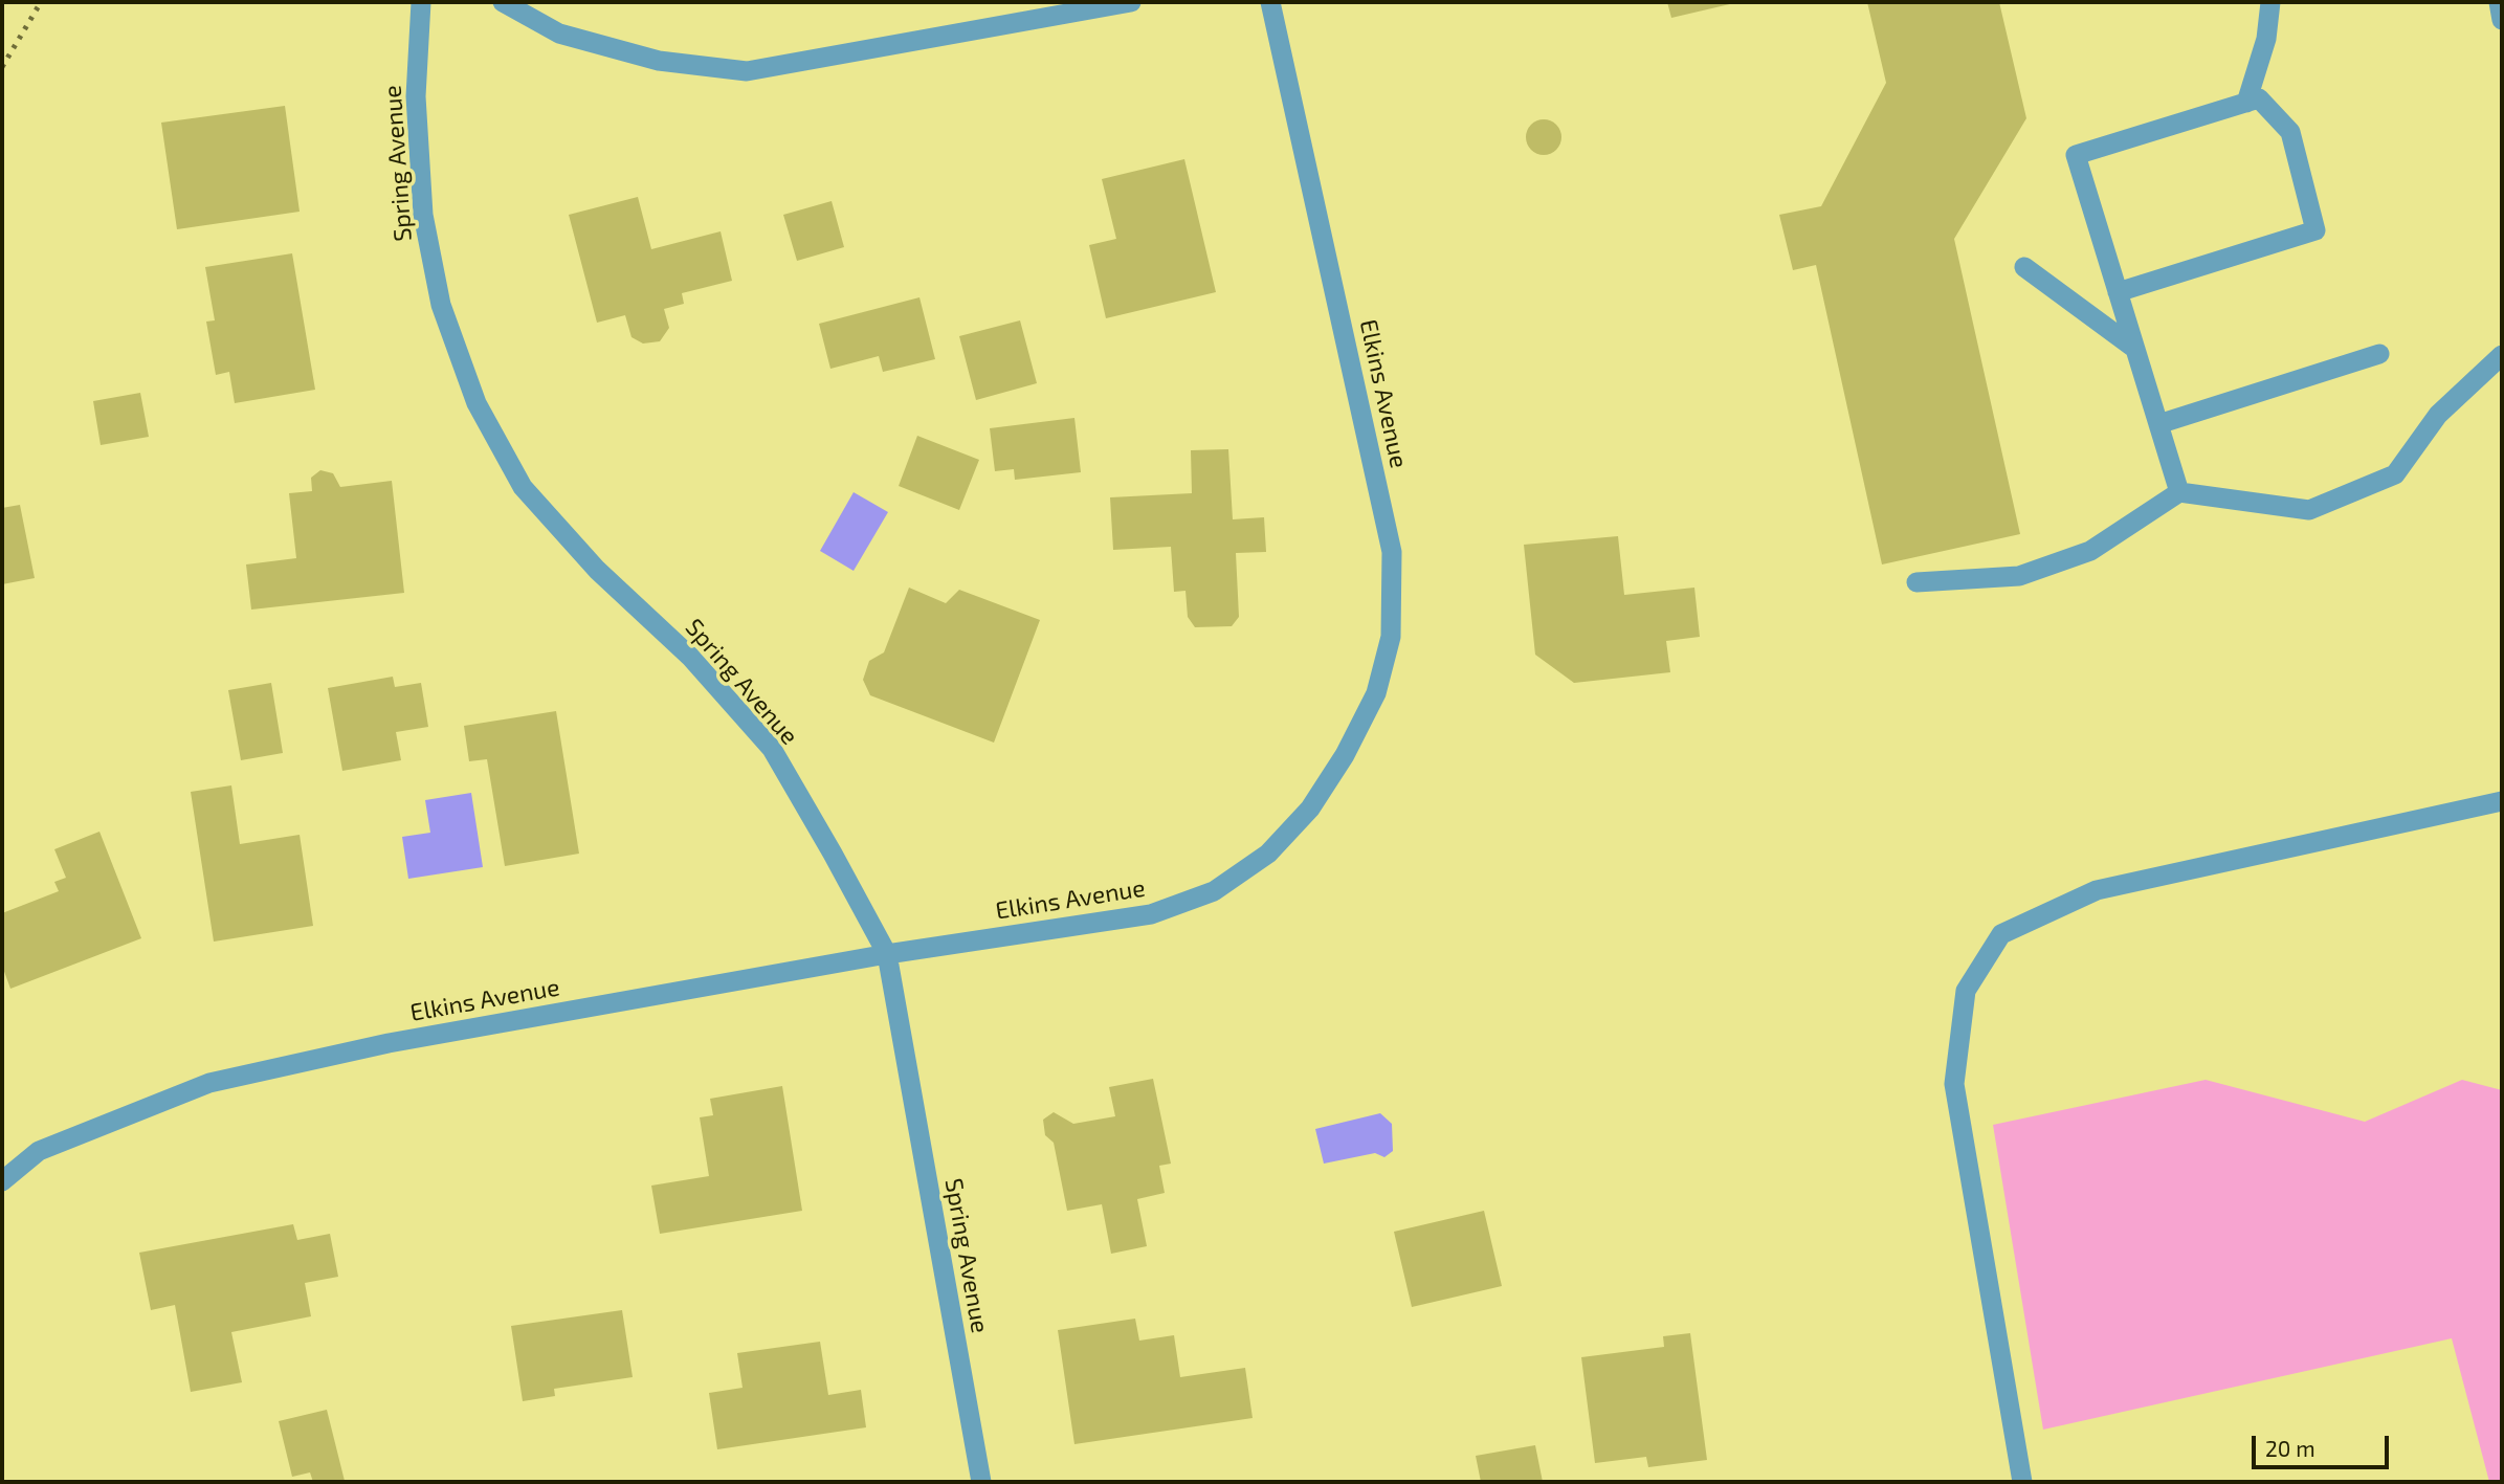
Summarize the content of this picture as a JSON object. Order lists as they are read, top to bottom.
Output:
{
  "streets": {
    "street": ["Spring Avenue", "Elkins Avenue"]
  },
  "crossings": [
    ["Spring Avenue", "Elkins Avenue"]
  ],
  "scale_bar": "20 m"
}
